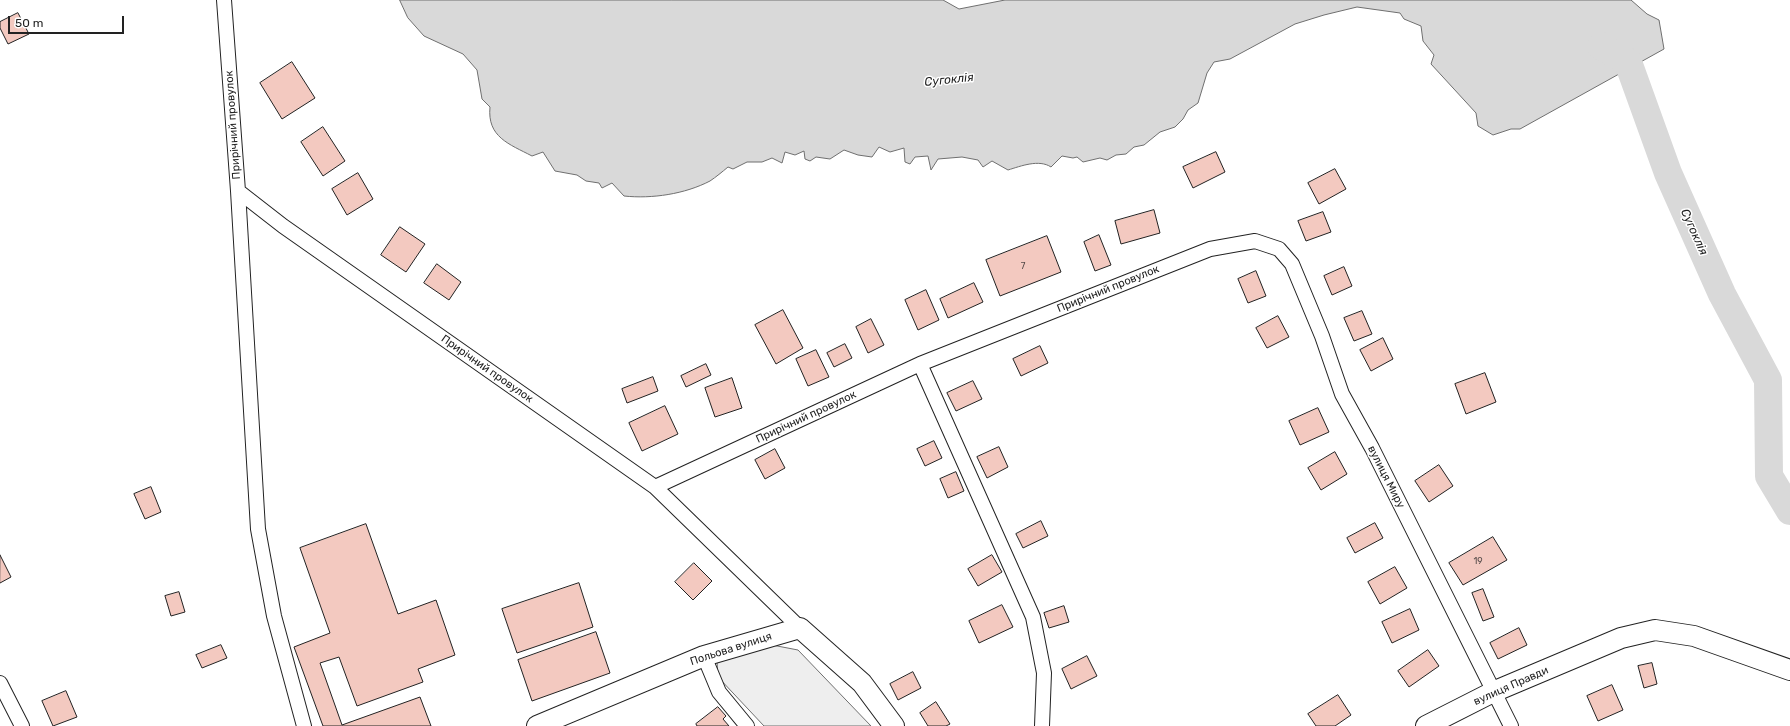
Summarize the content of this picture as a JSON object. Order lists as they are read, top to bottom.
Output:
{
  "streets": {
    "street": [
      "Прирічний провулок",
      "вулиця Миру",
      "Польова вулиця",
      "вулиця Правди"
    ]
  },
  "crossings": [
    ["Прирічний провулок", "вулиця Миру"],
    ["вулиця Миру", "вулиця Правди"]
  ],
  "water": ["Сугоклія"],
  "house_numbers": ["7", "19"],
  "scale_bar": "50 m"
}
